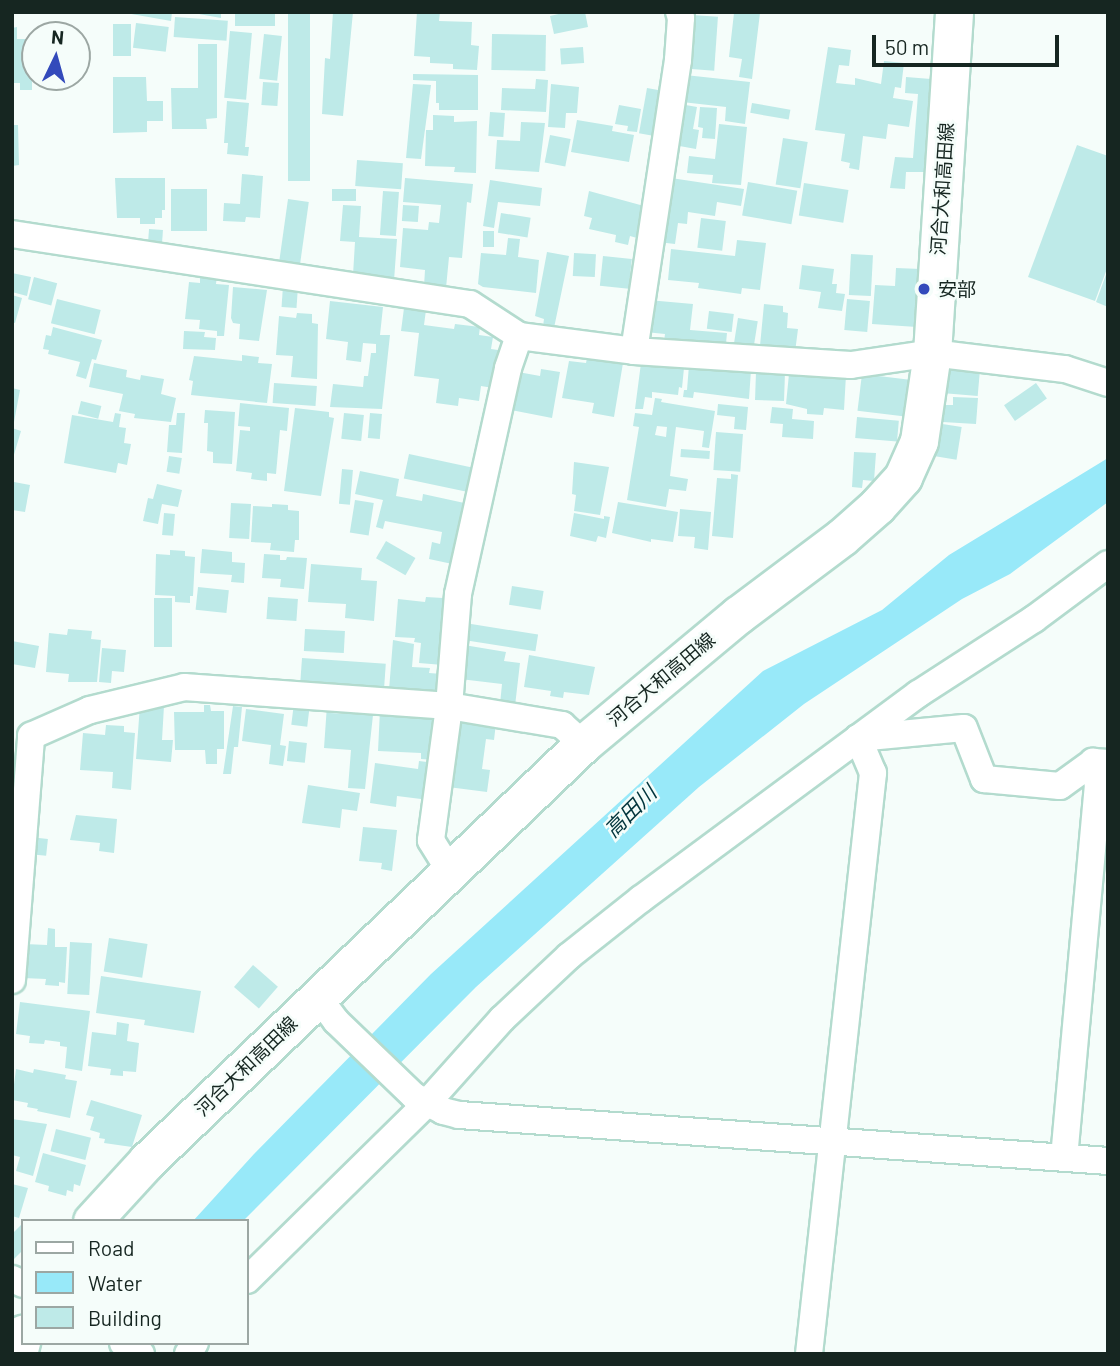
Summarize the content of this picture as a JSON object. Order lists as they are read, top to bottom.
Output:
{
  "streets": {
    "main road": ["河合大和高田線"]
  },
  "water": ["高田川"],
  "places": ["安部"],
  "legend": ["Road", "Water", "Building"],
  "scale_bar": "50 m",
  "north": "top"
}
